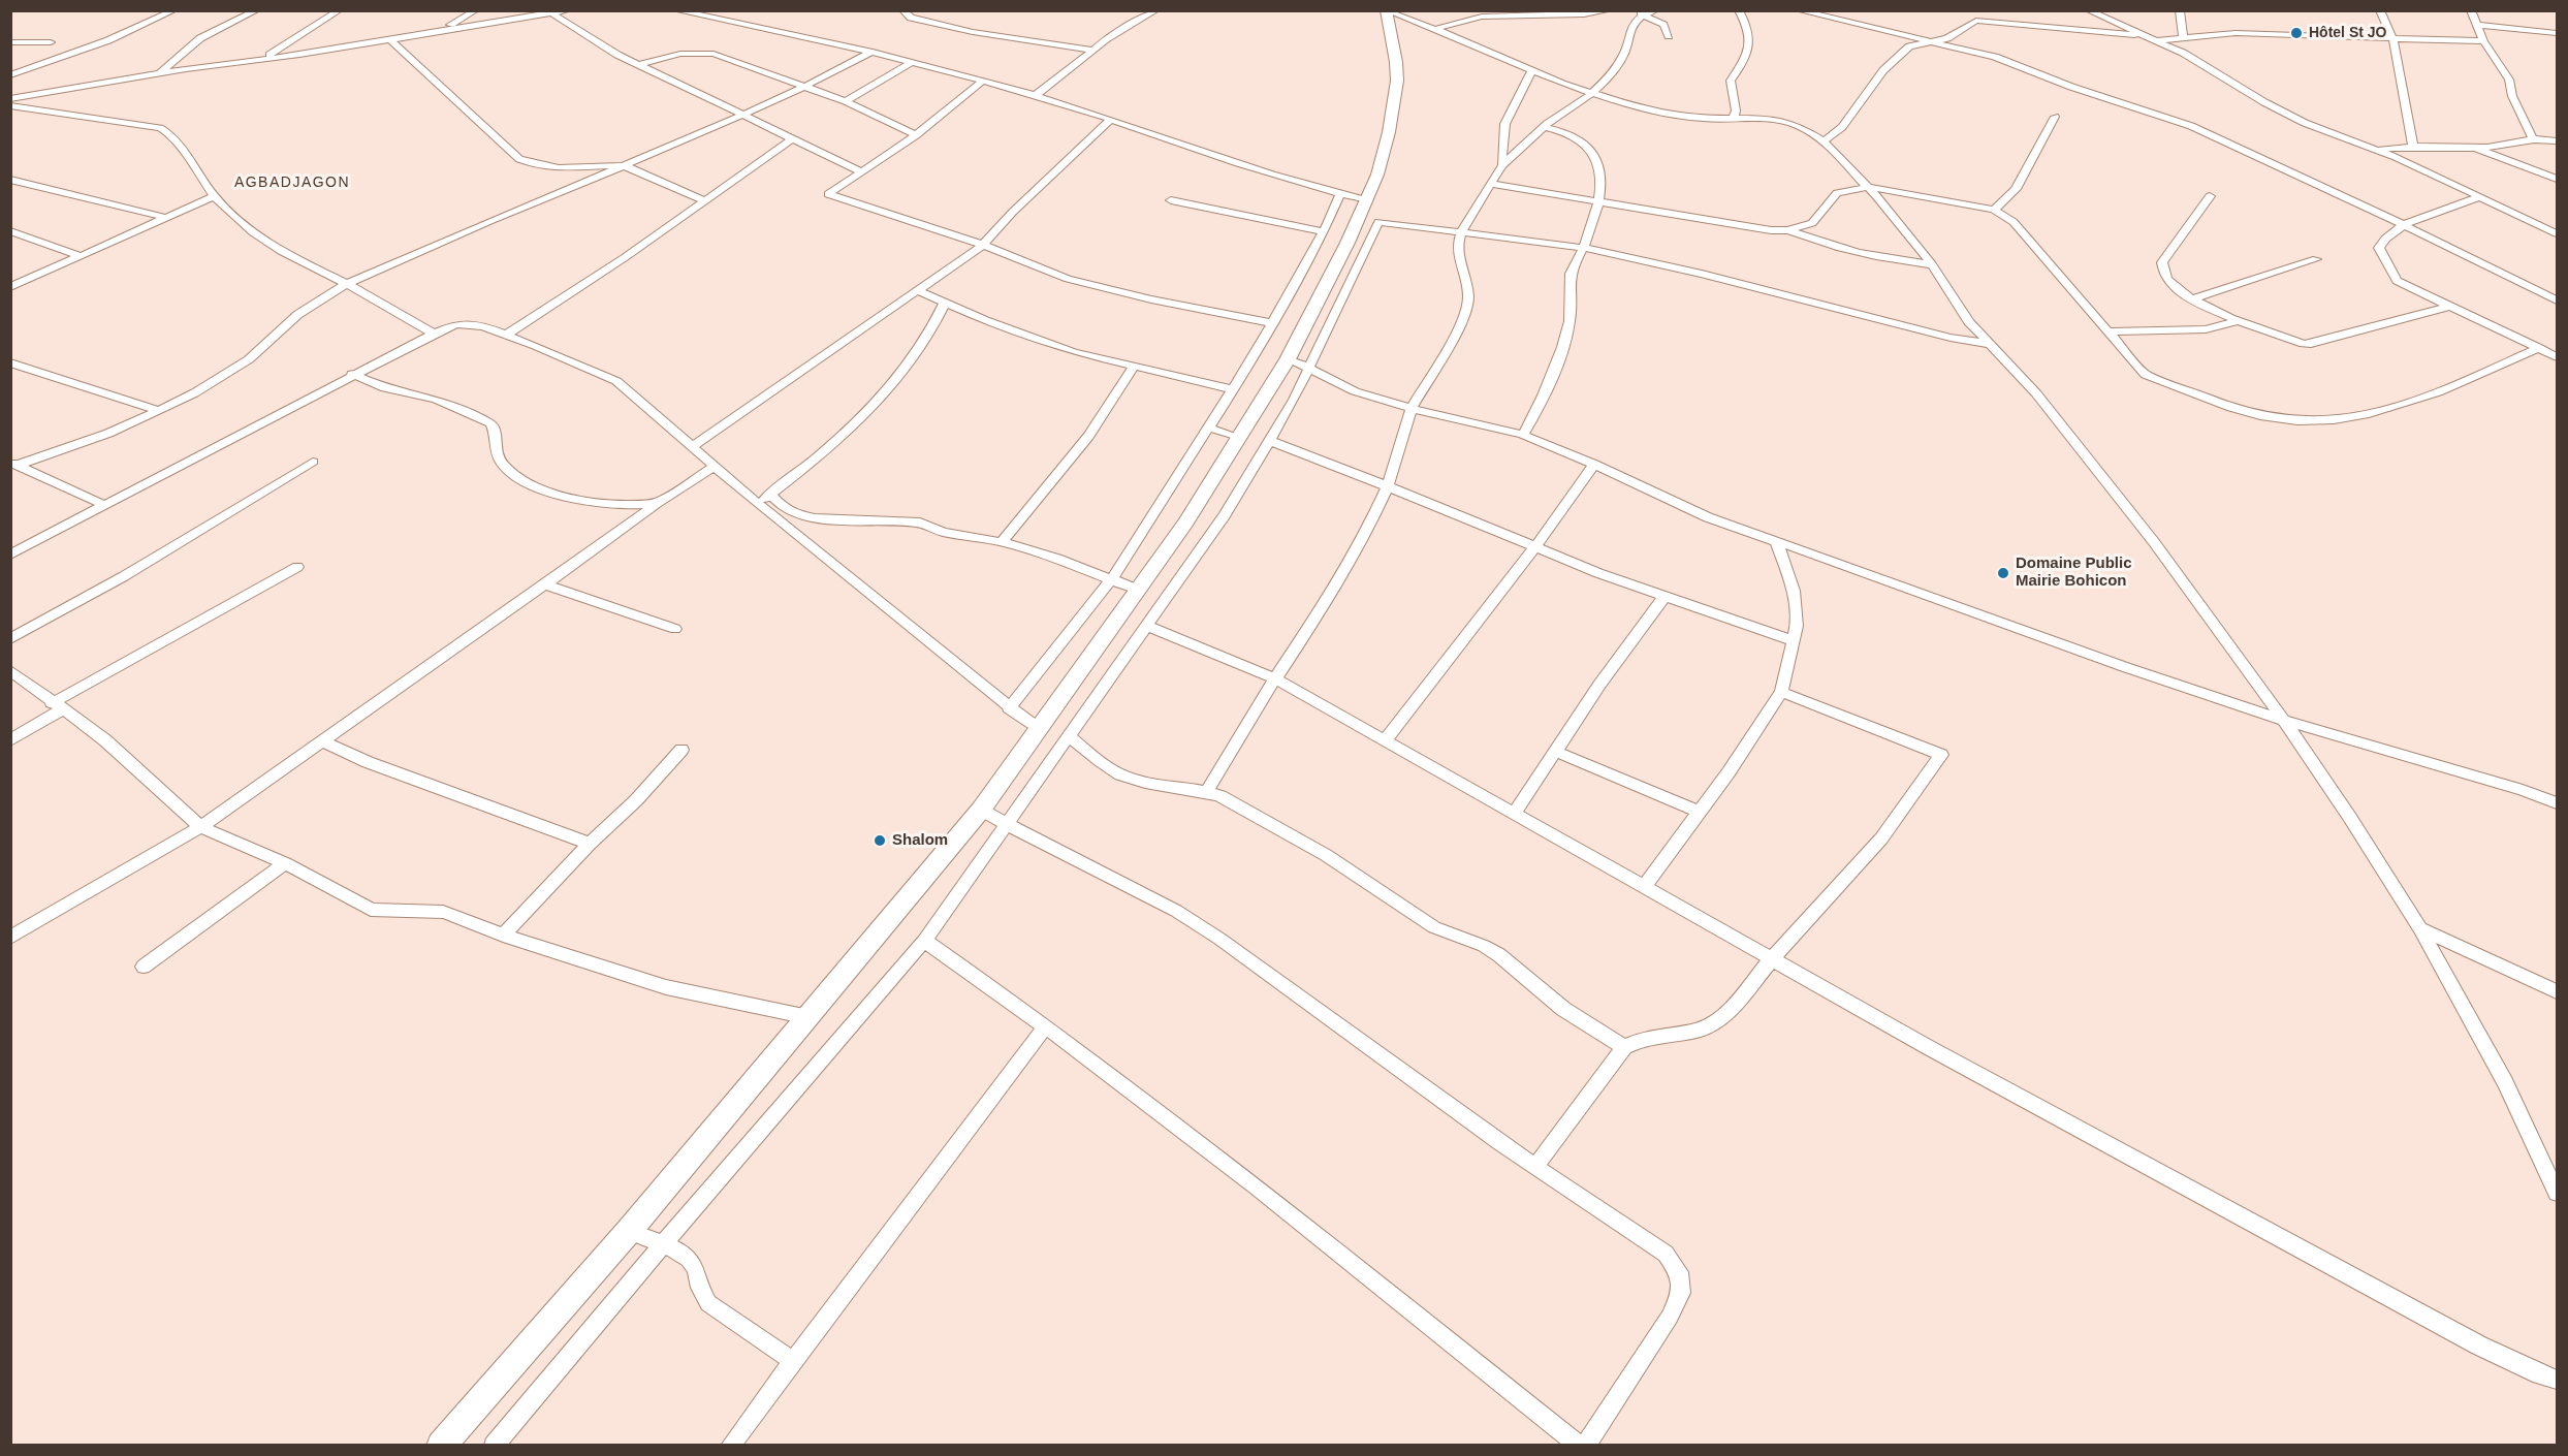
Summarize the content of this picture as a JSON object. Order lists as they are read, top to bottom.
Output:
{
  "districts": ["AGBADJAGON"],
  "places": ["Hôtel St JO", "Domaine Public Mairie Bohicon", "Shalom"]
}
